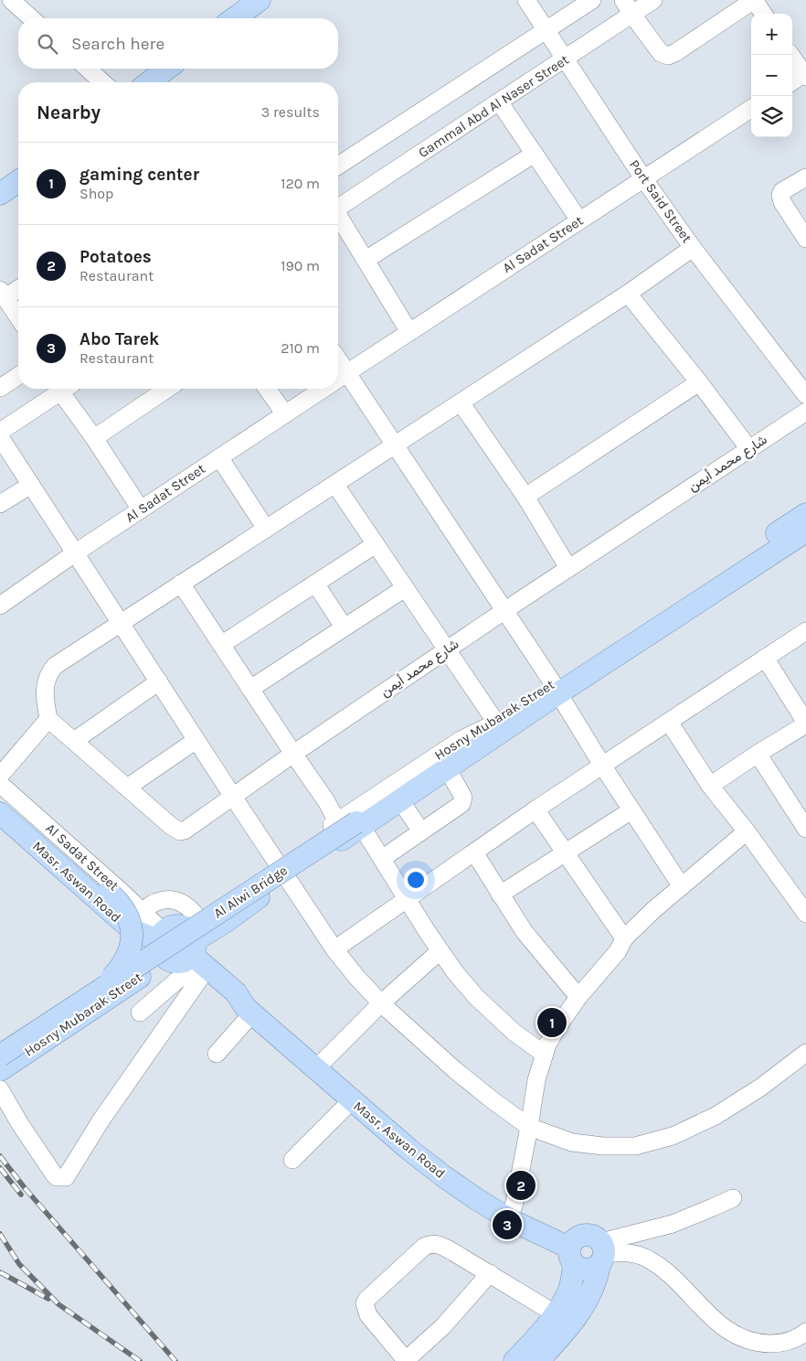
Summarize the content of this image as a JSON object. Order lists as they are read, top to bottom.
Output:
{
  "streets": {
    "main road": ["Hosny Mubarak Street", "Masr, Aswan Road", "Al Alwi Bridge"],
    "street": [
      "Gammal Abd Al Naser Street",
      "Port Said Street",
      "Al Sadat Street",
      "شارع محمد أيمن"
    ]
  },
  "crossings": [
    ["Gammal Abd Al Naser Street", "Port Said Street"],
    ["Port Said Street", "Al Sadat Street"],
    ["Al Sadat Street", "Hosny Mubarak Street"],
    ["Al Sadat Street", "Masr, Aswan Road"],
    ["Hosny Mubarak Street", "Masr, Aswan Road"],
    ["Hosny Mubarak Street", "Al Alwi Bridge"]
  ],
  "page": {
    "map_buttons": ["+", "−"],
    "search": "Search here",
    "heading": ["Nearby", "3 results"],
    "list": [
      {
        "mark": "1",
        "name": "gaming center",
        "note": "Shop",
        "value": "120 m"
      },
      {
        "mark": "2",
        "name": "Potatoes",
        "note": "Restaurant",
        "value": "190 m"
      },
      {
        "mark": "3",
        "name": "Abo Tarek",
        "note": "Restaurant",
        "value": "210 m"
      }
    ],
    "pins": ["1", "2", "3"]
  }
}
